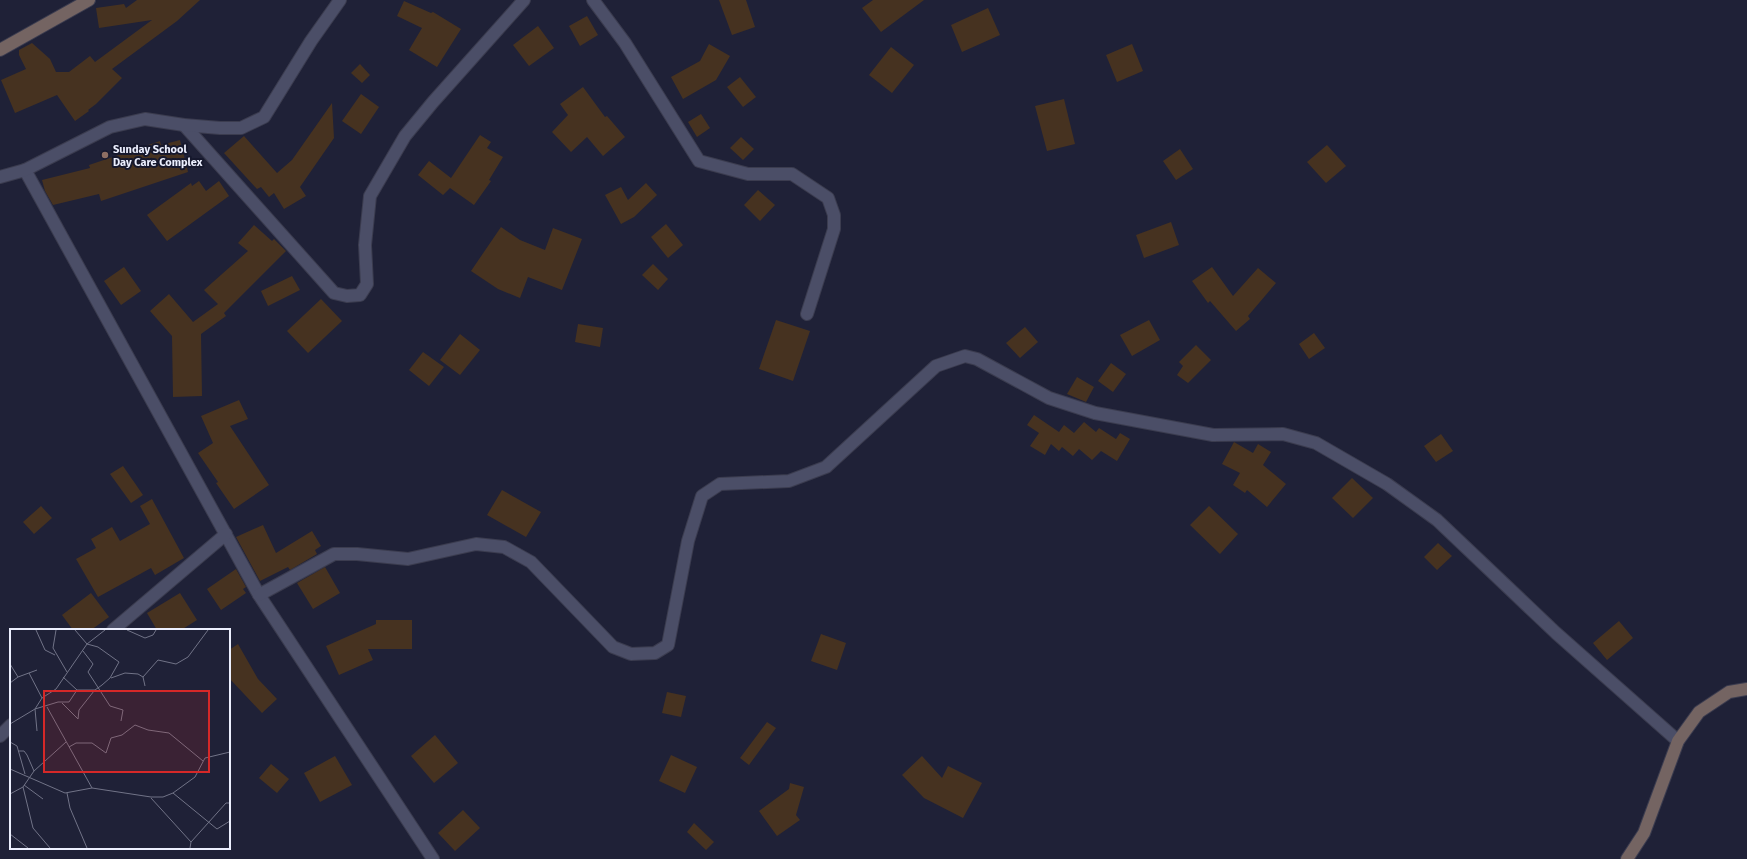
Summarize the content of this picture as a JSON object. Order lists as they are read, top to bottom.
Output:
{
  "places": ["Sunday School Day Care Complex"]
}
